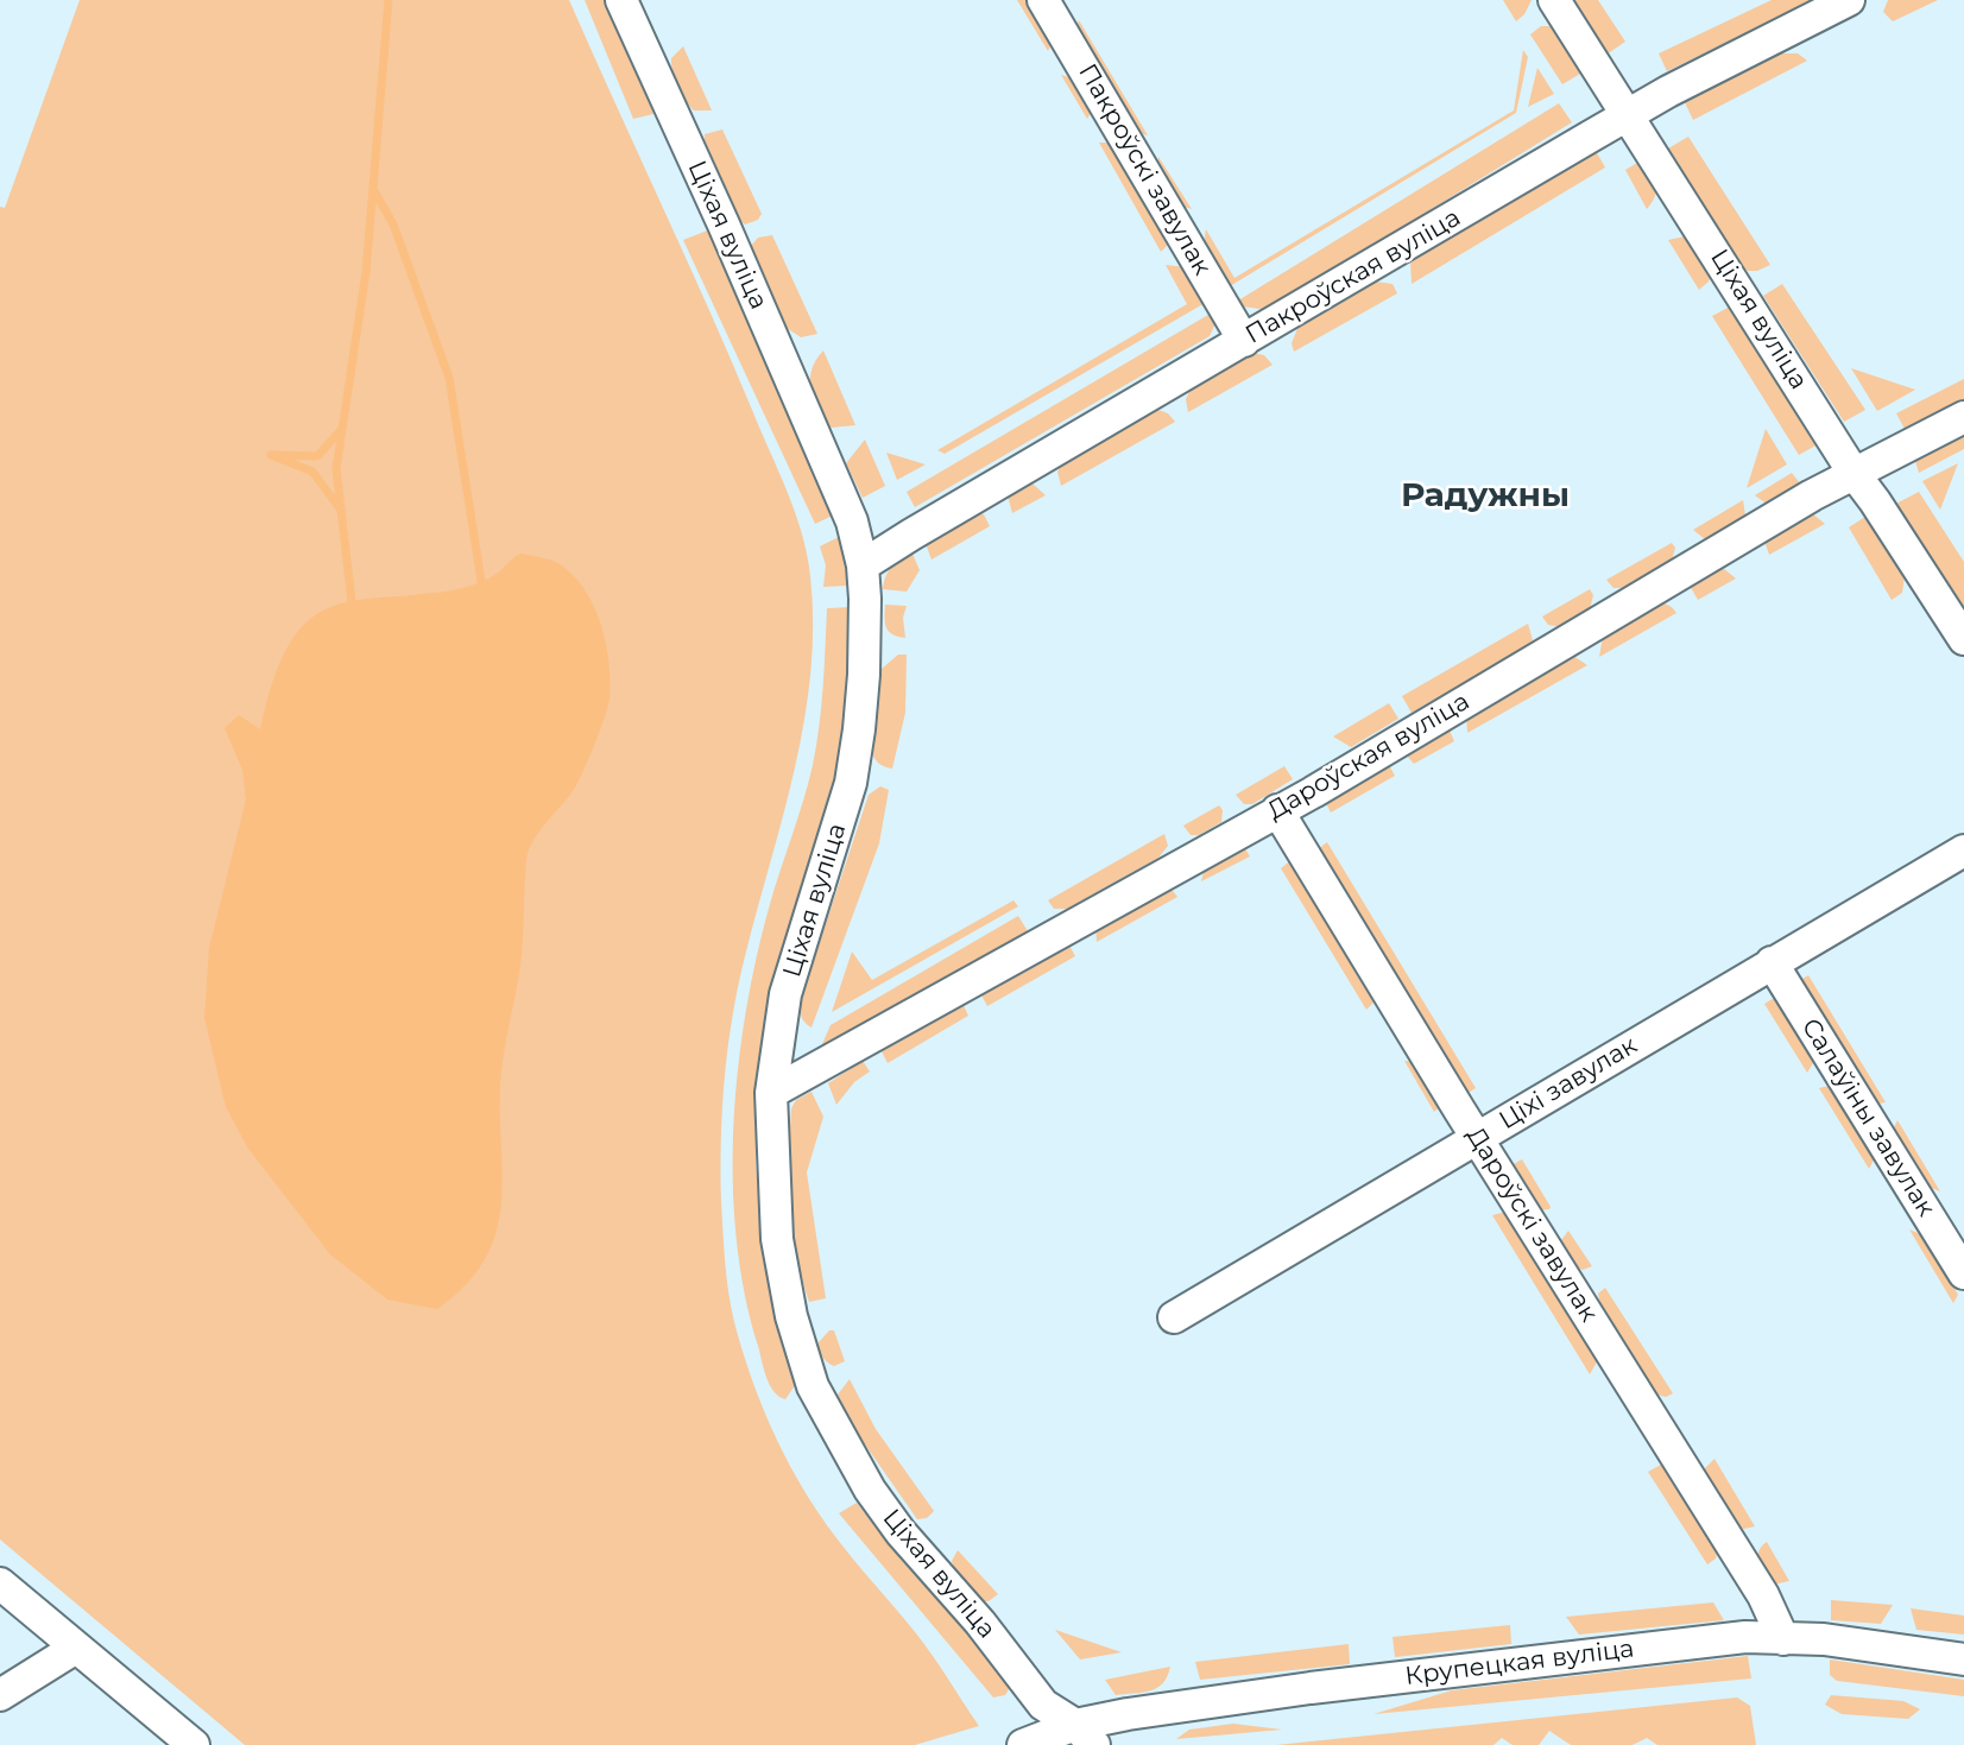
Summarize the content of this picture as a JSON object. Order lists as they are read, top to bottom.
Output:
{
  "streets": {
    "street": [
      "Пакроўскі завулак",
      "Ціхая вуліца",
      "Пакроўская вуліца",
      "Дароўская вуліца",
      "Ціхі завулак",
      "Салаўіны завулак",
      "Дароўскі завулак",
      "Крупецкая вуліца"
    ]
  },
  "crossings": [
    ["Пакроўскі завулак", "Пакроўская вуліца"],
    ["Ціхая вуліца", "Пакроўская вуліца"],
    ["Ціхая вуліца", "Дароўская вуліца"],
    ["Ціхая вуліца", "Крупецкая вуліца"],
    ["Дароўская вуліца", "Дароўскі завулак"],
    ["Ціхі завулак", "Салаўіны завулак"],
    ["Ціхі завулак", "Дароўскі завулак"],
    ["Дароўскі завулак", "Крупецкая вуліца"]
  ],
  "districts": ["Радужны"]
}
